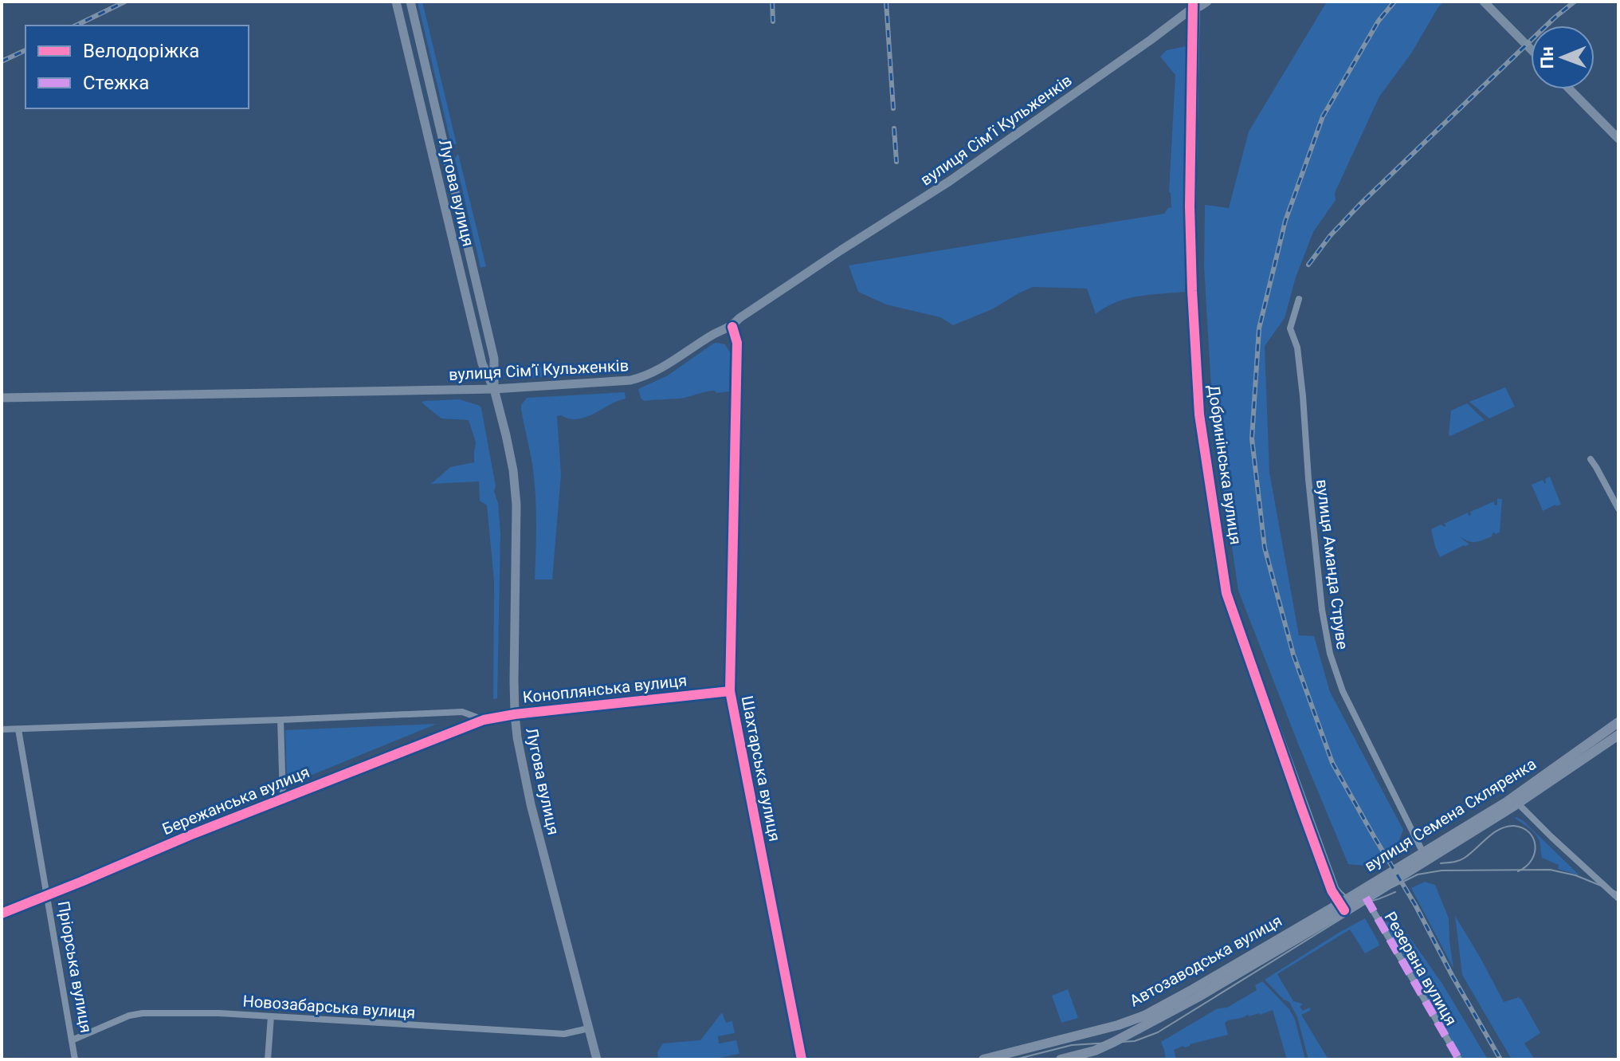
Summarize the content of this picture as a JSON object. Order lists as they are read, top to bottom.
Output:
{
  "streets": {
    "main road": [
      "вулиця Сімʼї Кульженків",
      "Лугова вулиця",
      "Коноплянська вулиця",
      "Бережанська вулиця",
      "вулиця Семена Скляренка",
      "Автозаводська вулиця"
    ],
    "street": [
      "Добринінська вулиця",
      "вулиця Аманда Струве",
      "Шахтарська вулиця",
      "Пріорська вулиця",
      "Резервна вулиця",
      "Новозабарська вулиця"
    ]
  },
  "crossings": [
    ["вулиця Сімʼї Кульженків", "Лугова вулиця"],
    ["вулиця Сімʼї Кульженків", "Добринінська вулиця"],
    ["вулиця Сімʼї Кульженків", "Шахтарська вулиця"],
    ["Лугова вулиця", "Коноплянська вулиця"],
    ["Лугова вулиця", "Новозабарська вулиця"],
    ["Добринінська вулиця", "Автозаводська вулиця"],
    ["вулиця Аманда Струве", "вулиця Семена Скляренка"],
    ["Коноплянська вулиця", "Шахтарська вулиця"],
    ["Коноплянська вулиця", "Бережанська вулиця"],
    ["Коноплянська вулиця", "Пріорська вулиця"],
    ["Бережанська вулиця", "Пріорська вулиця"],
    ["вулиця Семена Скляренка", "Автозаводська вулиця"],
    ["вулиця Семена Скляренка", "Резервна вулиця"],
    ["Автозаводська вулиця", "Резервна вулиця"],
    ["Пріорська вулиця", "Новозабарська вулиця"]
  ],
  "legend": ["Велодоріжка", "Стежка"],
  "north": "left"
}
